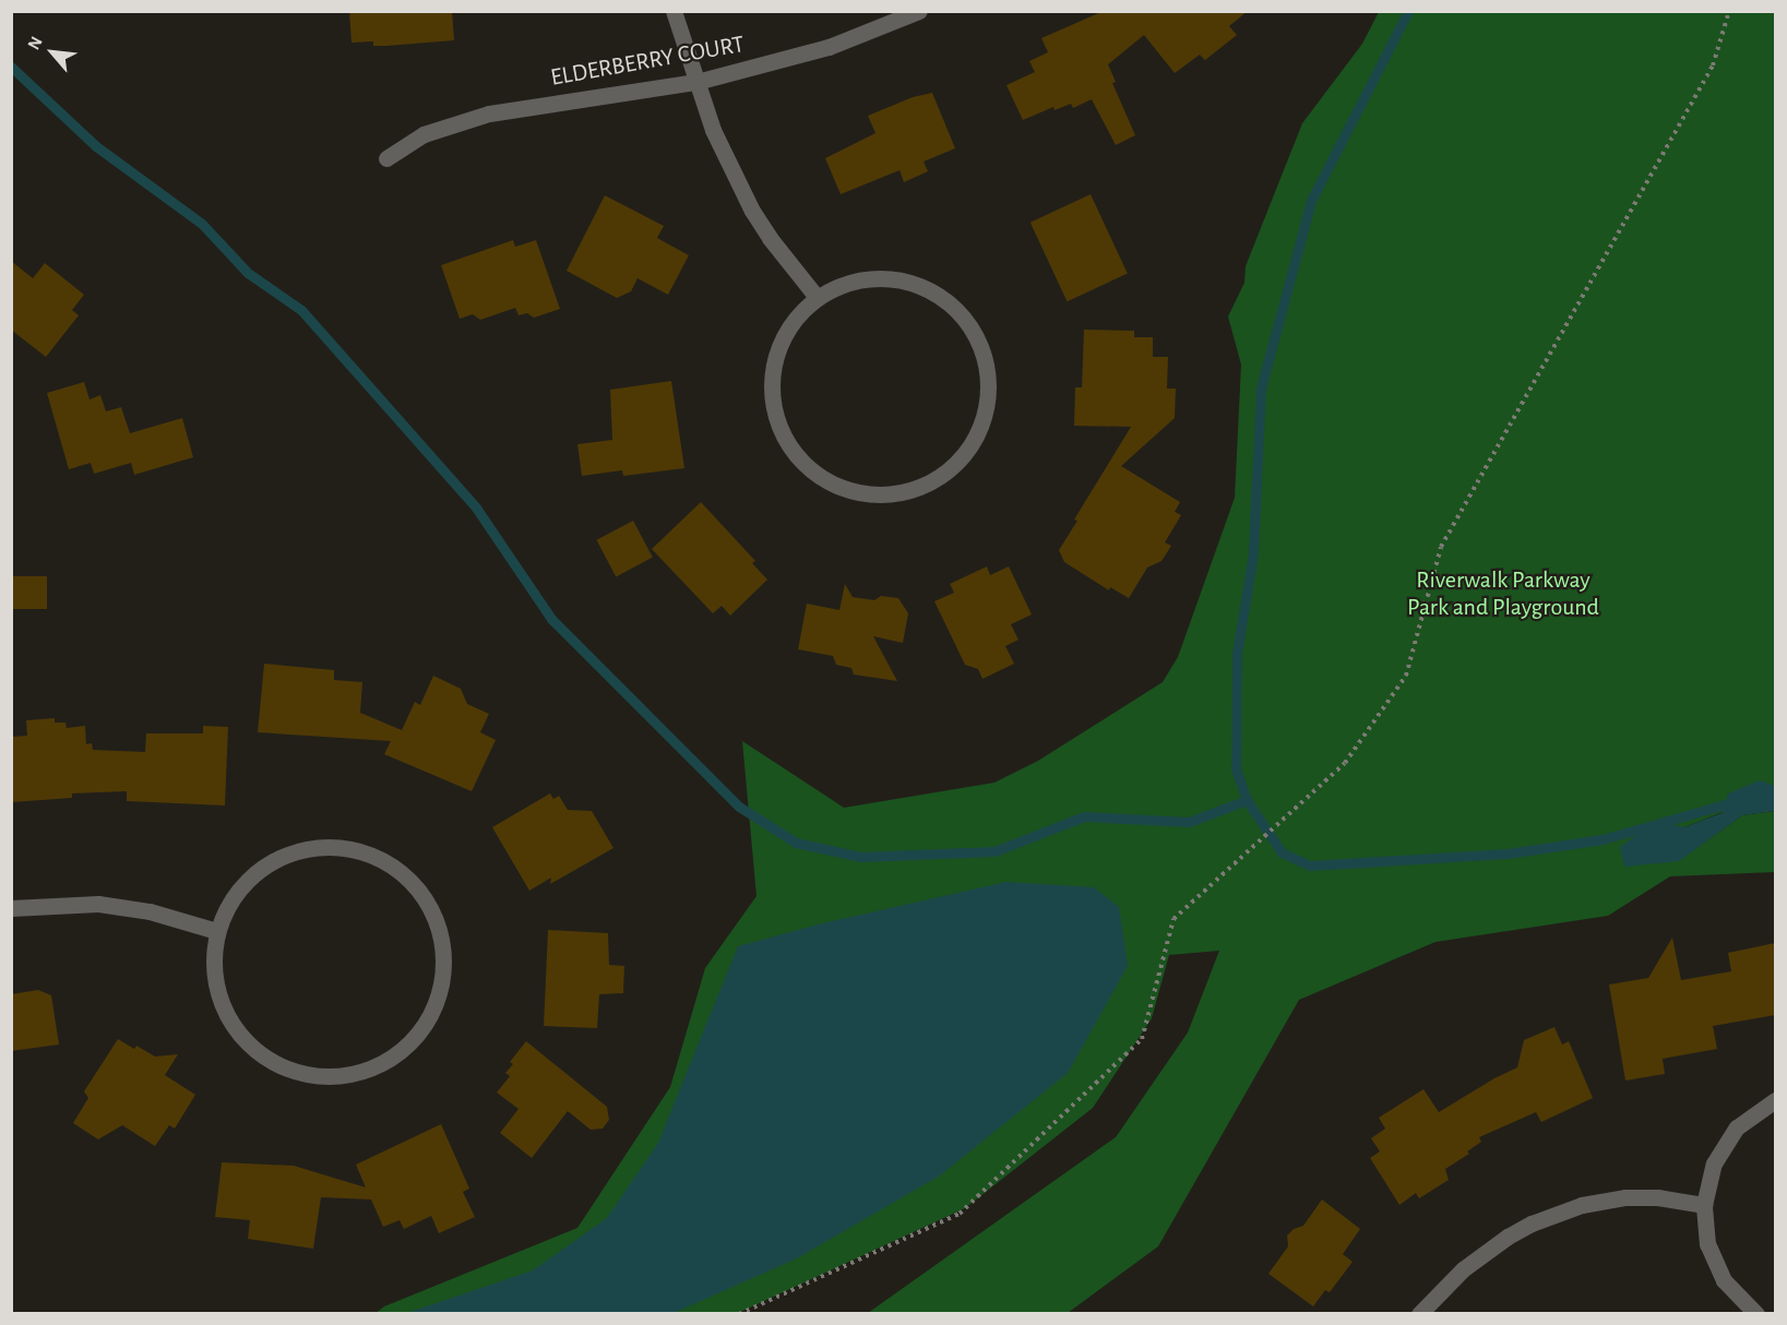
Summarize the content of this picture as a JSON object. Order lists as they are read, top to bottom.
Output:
{
  "streets": {
    "street": ["ELDERBERRY COURT"]
  },
  "parks": ["Riverwalk Parkway Park and Playground"],
  "north": "top left"
}
